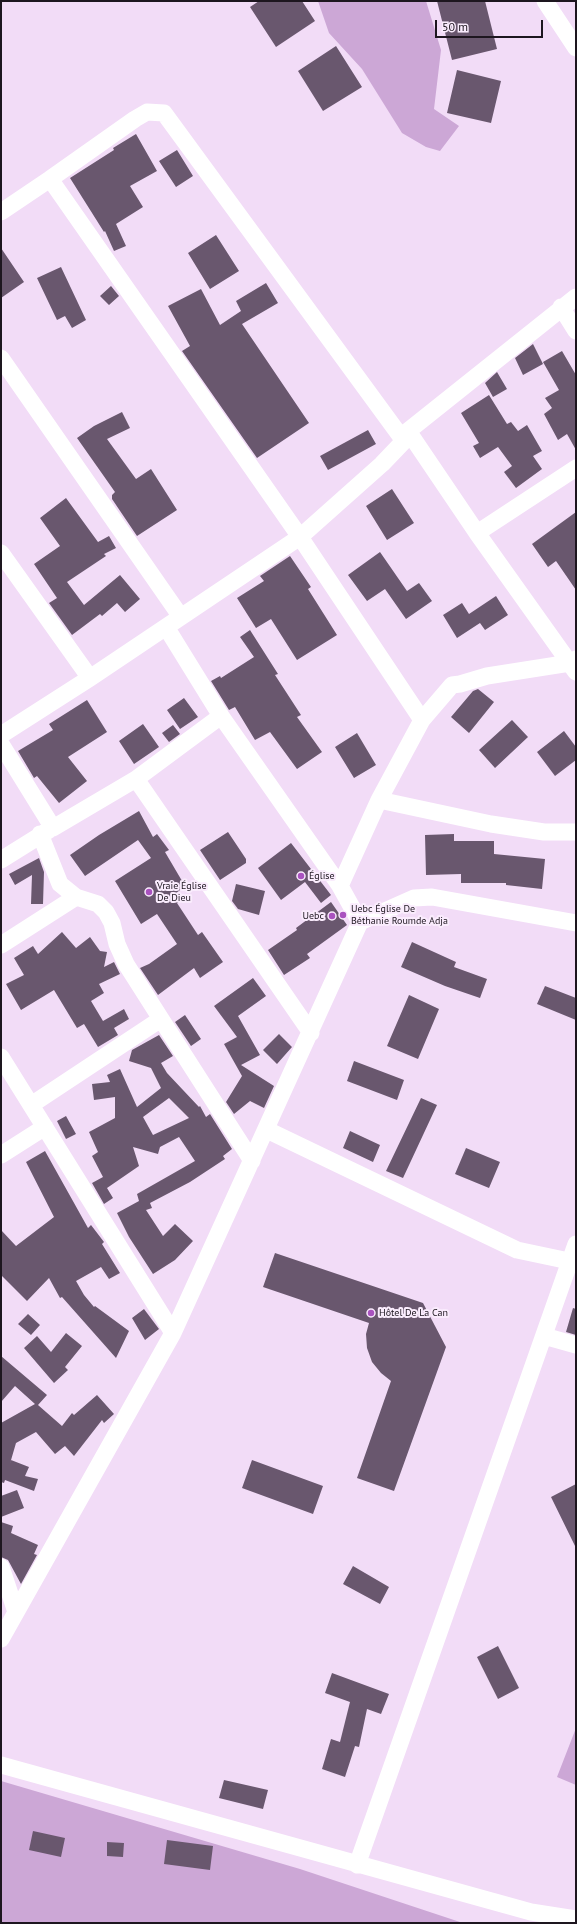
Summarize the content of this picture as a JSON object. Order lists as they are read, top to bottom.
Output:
{
  "places": [
    "Église",
    "Vraie Église De Dieu",
    "Uebc Église De Béthanie Roumde Adja",
    "Uebc",
    "Hôtel De La Can"
  ],
  "scale_bar": "50 m"
}
